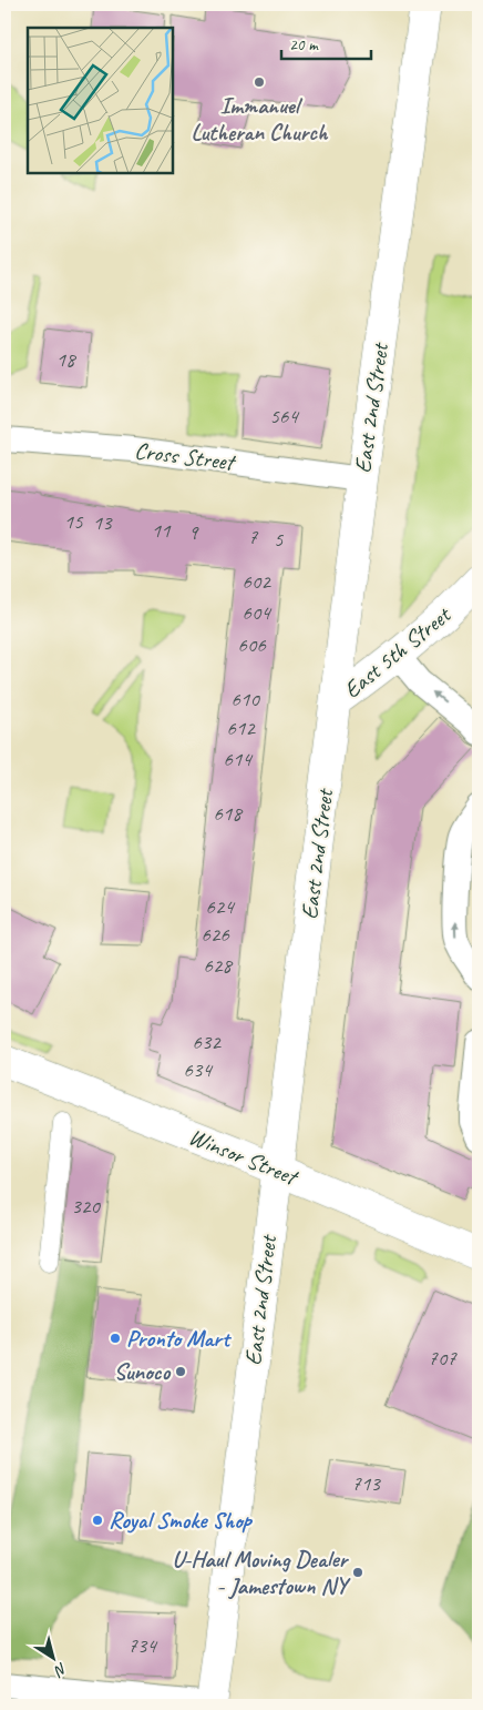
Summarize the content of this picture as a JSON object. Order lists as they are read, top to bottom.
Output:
{
  "streets": {
    "main road": ["East 2nd Street", "East 5th Street", "Winsor Street"],
    "street": ["Cross Street"]
  },
  "crossings": [
    ["East 2nd Street", "Cross Street"],
    ["East 2nd Street", "East 5th Street"],
    ["East 2nd Street", "Winsor Street"]
  ],
  "places": [
    "Immanuel Lutheran Church",
    "Pronto Mart",
    "Sunoco",
    "Royal Smoke Shop",
    "U-Haul Moving Dealer - Jamestown NY"
  ],
  "house_numbers": [
    "18",
    "564",
    "15",
    "13",
    "11",
    "9",
    "7",
    "5",
    "602",
    "604",
    "606",
    "610",
    "612",
    "614",
    "618",
    "624",
    "626",
    "628",
    "632",
    "634",
    "320",
    "707",
    "713",
    "734"
  ],
  "scale_bar": "20 m",
  "north": "bottom right"
}
